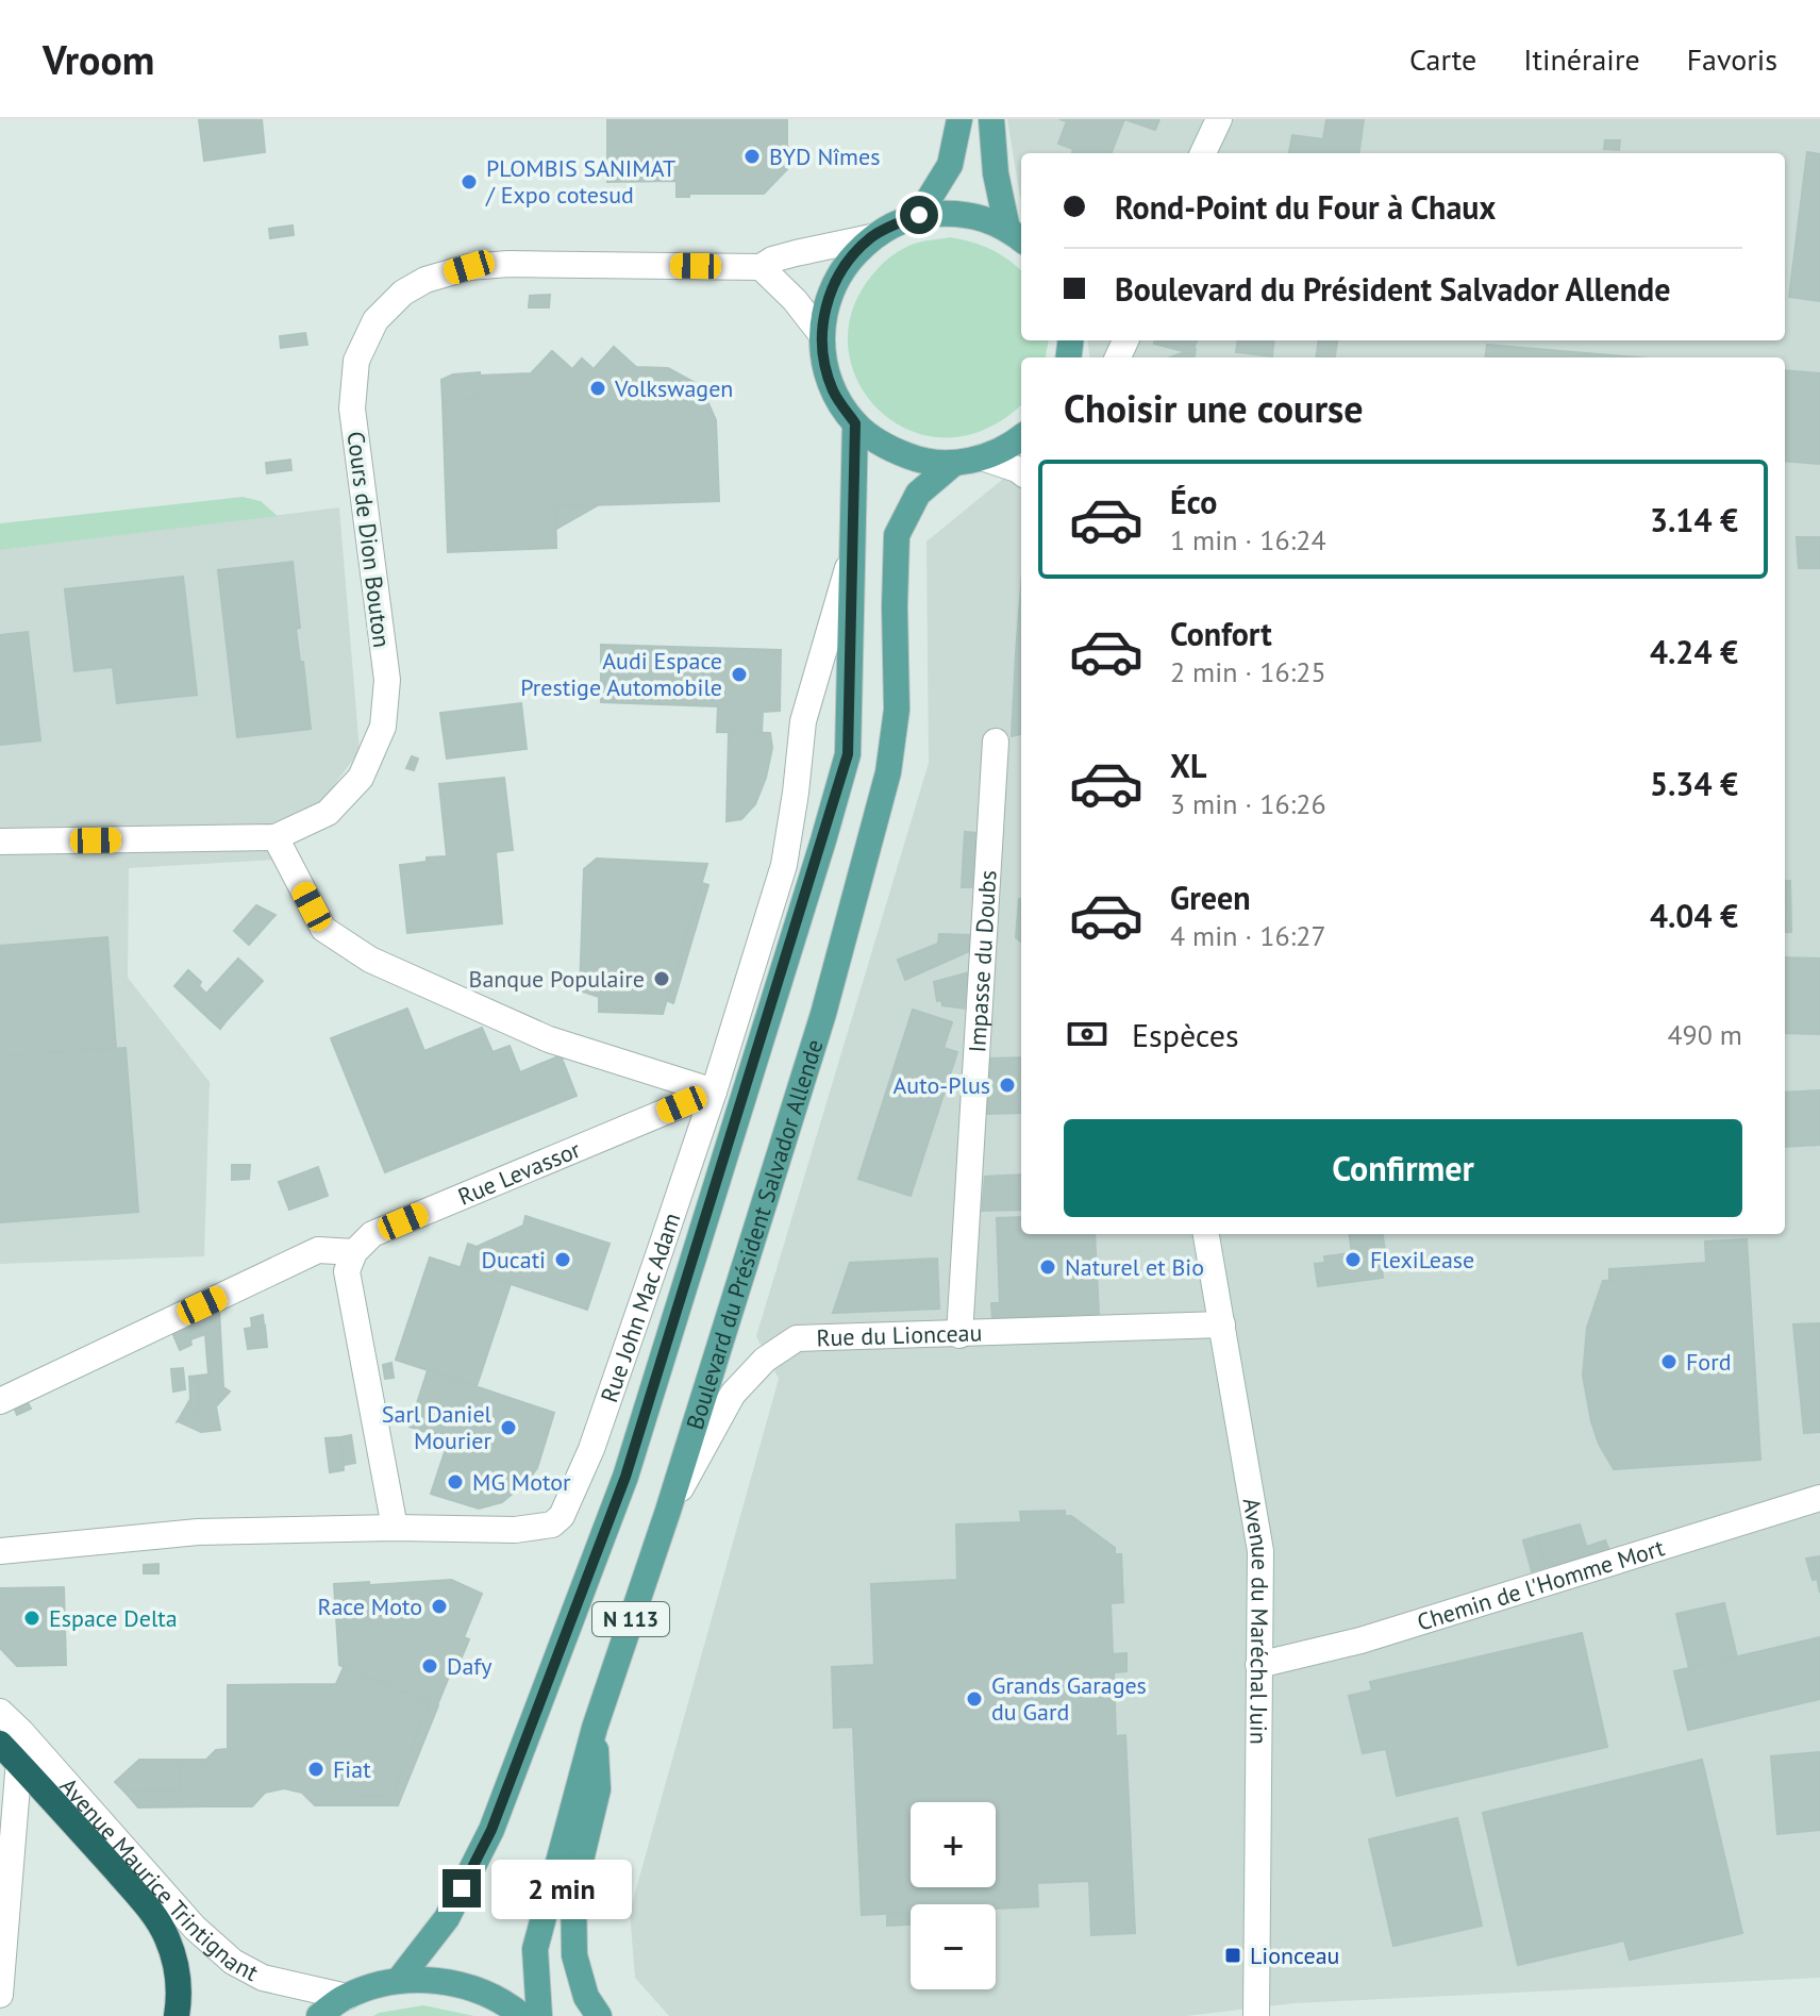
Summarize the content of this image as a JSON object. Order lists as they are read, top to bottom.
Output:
{
  "streets": {
    "main road": ["Boulevard du Président Salvador Allende", "N 113"],
    "street": [
      "Cours de Dion Bouton",
      "Impasse du Doubs",
      "Rue Levassor",
      "Rue John Mac Adam",
      "Rue du Lionceau",
      "Chemin de l'Homme Mort",
      "Avenue du Maréchal Juin",
      "Avenue Maurice Trintignant"
    ]
  },
  "crossings": [
    ["Impasse du Doubs", "Rue du Lionceau"],
    ["Rue Levassor", "Rue John Mac Adam"],
    ["Boulevard du Président Salvador Allende", "Rue du Lionceau"],
    ["Rue John Mac Adam", "N 113"],
    ["Rue du Lionceau", "Avenue du Maréchal Juin"],
    ["Chemin de l'Homme Mort", "Avenue du Maréchal Juin"]
  ],
  "places": {
    "other": [
      "BYD Nîmes",
      "PLOMBIS SANIMAT / Expo cotesud",
      "Volkswagen",
      "Audi Espace Prestige Automobile",
      "Banque Populaire",
      "Auto-Plus",
      "Ducati",
      "FlexiLease",
      "Naturel et Bio",
      "Ford",
      "Sarl Daniel Mourier",
      "MG Motor",
      "Race Moto",
      "Espace Delta",
      "Dafy",
      "Grands Garages du Gard",
      "Fiat"
    ],
    "transit": ["Lionceau"]
  },
  "page": {
    "header": "Vroom",
    "nav": ["Carte", "Itinéraire", "Favoris"],
    "banner": ["Rond-Point du Four à Chaux", "Boulevard du Président Salvador Allende"],
    "heading": "Choisir une course",
    "list": [
      {
        "name": "Éco",
        "note": "1 min · 16:24",
        "value": "3.14 €"
      },
      {
        "name": "Confort",
        "note": "2 min · 16:25",
        "value": "4.24 €"
      },
      {
        "name": "XL",
        "note": "3 min · 16:26",
        "value": "5.34 €"
      },
      {
        "name": "Green",
        "note": "4 min · 16:27",
        "value": "4.04 €"
      }
    ],
    "pay": ["Espèces", "490 m"],
    "buttons": "Confirmer",
    "map_buttons": ["+", "−"],
    "bubble": "2 min"
  }
}
